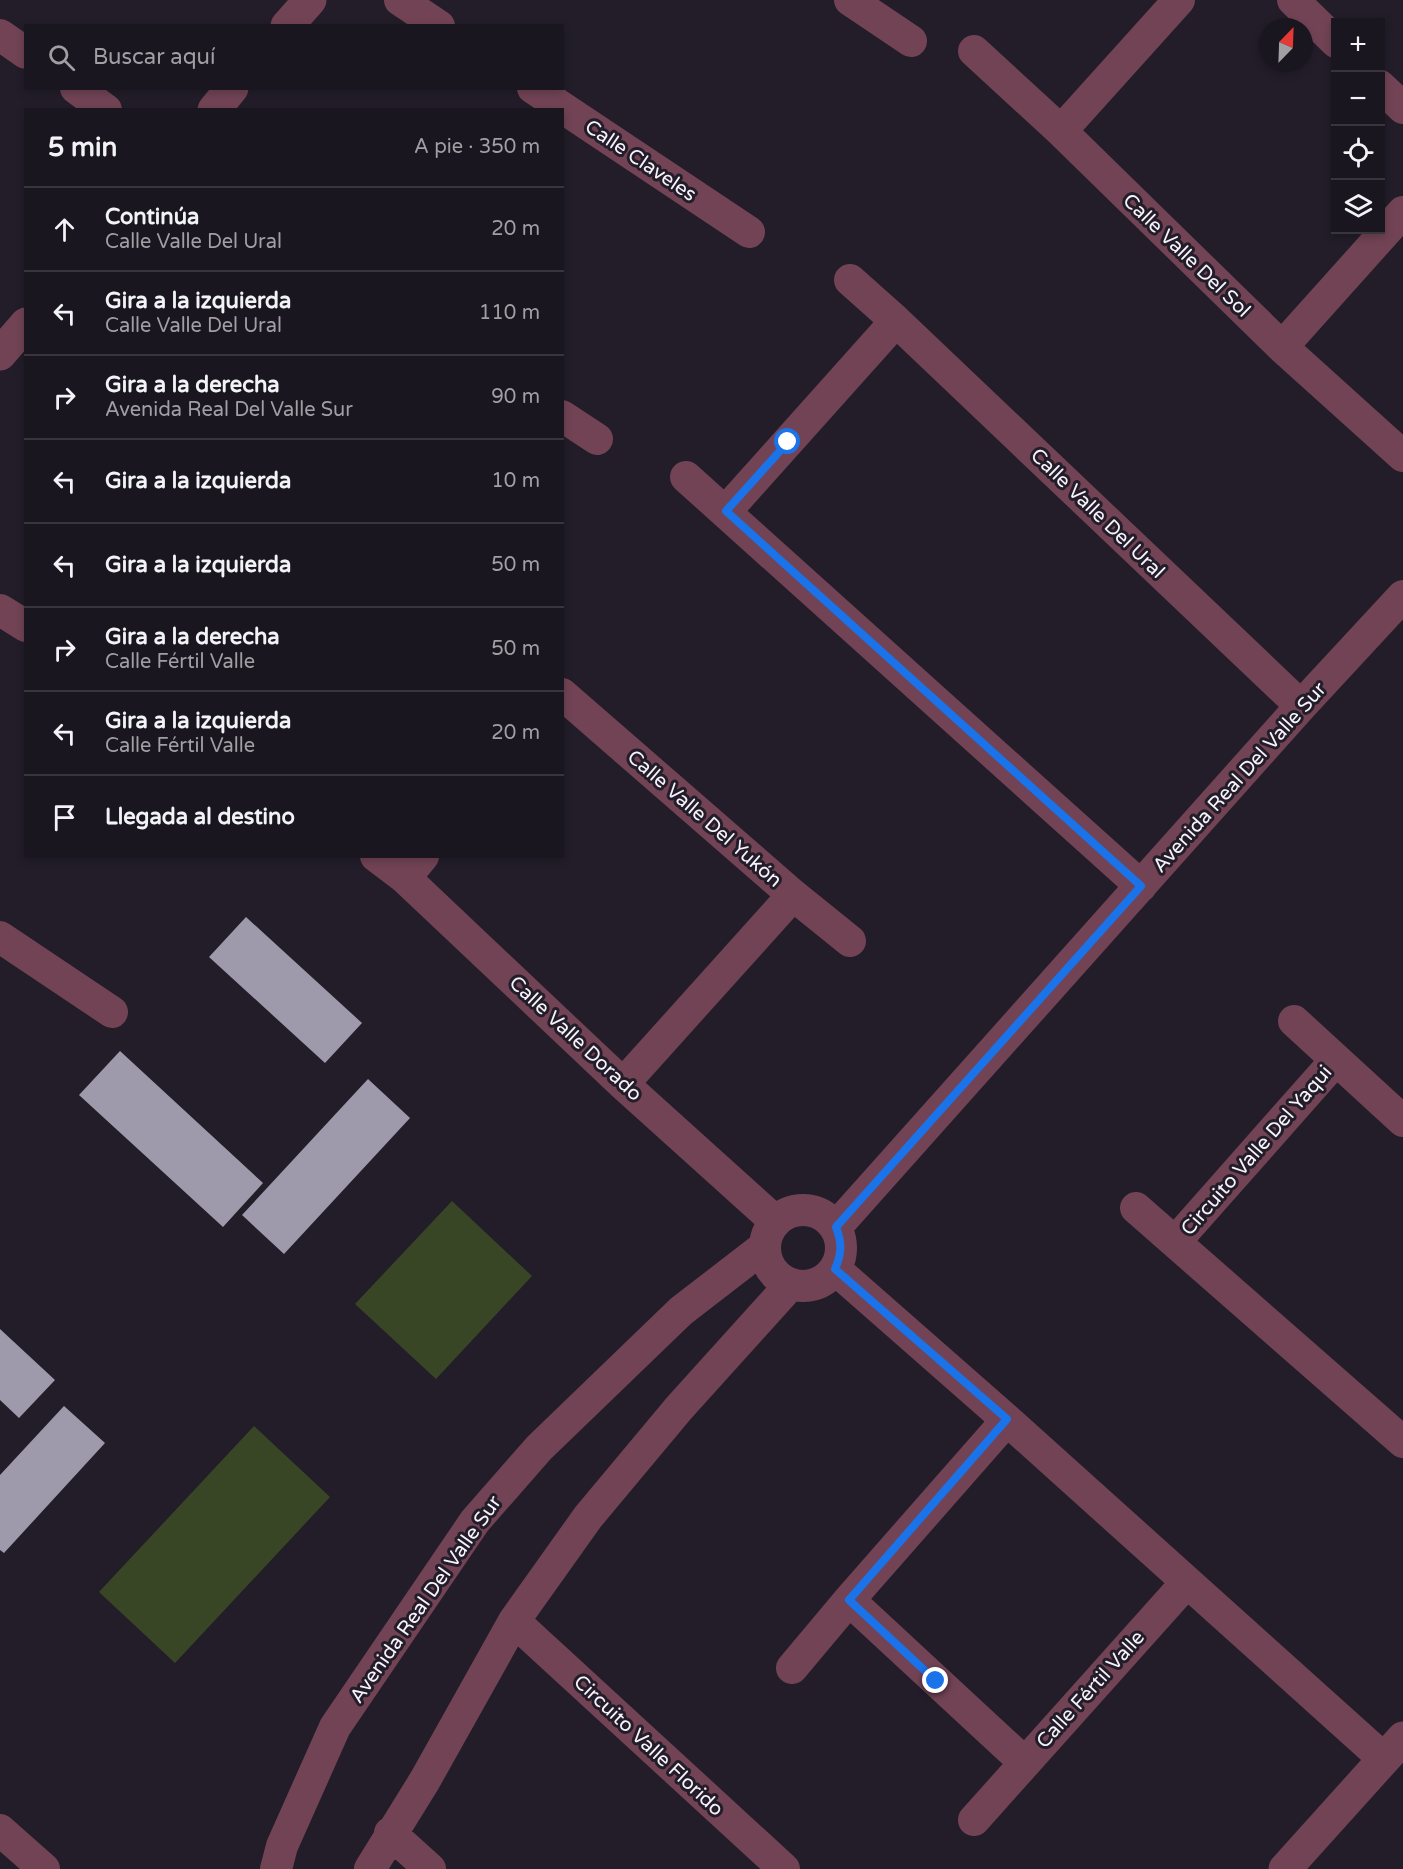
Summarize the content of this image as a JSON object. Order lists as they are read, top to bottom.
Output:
{
  "streets": {
    "street": [
      "Calle Claveles",
      "Calle Valle Del Sol",
      "Calle Valle Del Ural",
      "Avenida Real Del Valle Sur",
      "Calle Valle Del Yukón",
      "Calle Valle Dorado",
      "Circuito Valle Del Yaqui",
      "Calle Fértil Valle",
      "Circuito Valle Florido"
    ]
  },
  "crossings": [
    ["Calle Valle Del Ural", "Avenida Real Del Valle Sur"],
    ["Avenida Real Del Valle Sur", "Calle Valle Dorado"]
  ],
  "north": "top right",
  "page": {
    "map_buttons": ["+", "−"],
    "search": "Buscar aquí",
    "heading": ["5 min", "A pie · 350 m"],
    "list": [
      ["Continúa", "Calle Valle Del Ural", "20 m"],
      ["Gira a la izquierda", "Calle Valle Del Ural", "110 m"],
      ["Gira a la derecha", "Avenida Real Del Valle Sur", "90 m"],
      ["Gira a la izquierda", "10 m"],
      ["Gira a la izquierda", "50 m"],
      ["Gira a la derecha", "Calle Fértil Valle", "50 m"],
      ["Gira a la izquierda", "Calle Fértil Valle", "20 m"],
      "Llegada al destino"
    ]
  }
}
